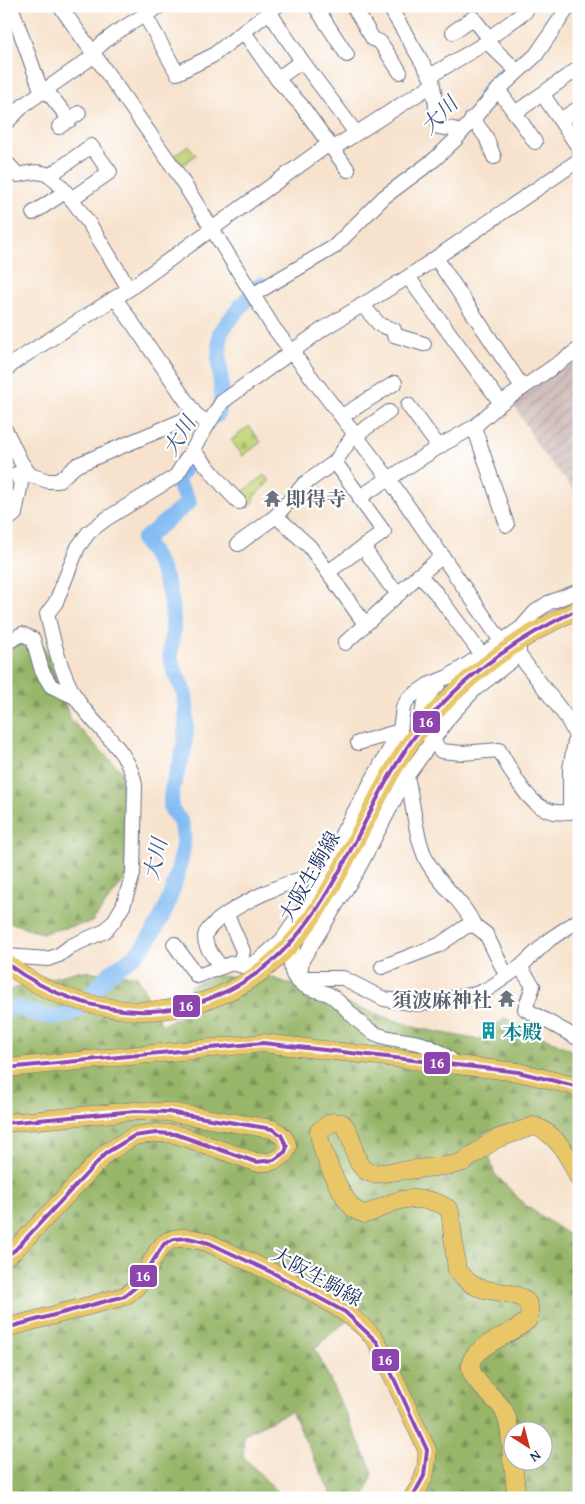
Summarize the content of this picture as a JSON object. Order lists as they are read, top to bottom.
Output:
{
  "streets": {
    "main road": ["大阪生駒線"]
  },
  "water": ["大川"],
  "places": {
    "temple": ["即得寺", "須波麻神社"],
    "building": ["本殿"]
  },
  "lines": ["transit line 16"],
  "north": "bottom right"
}
